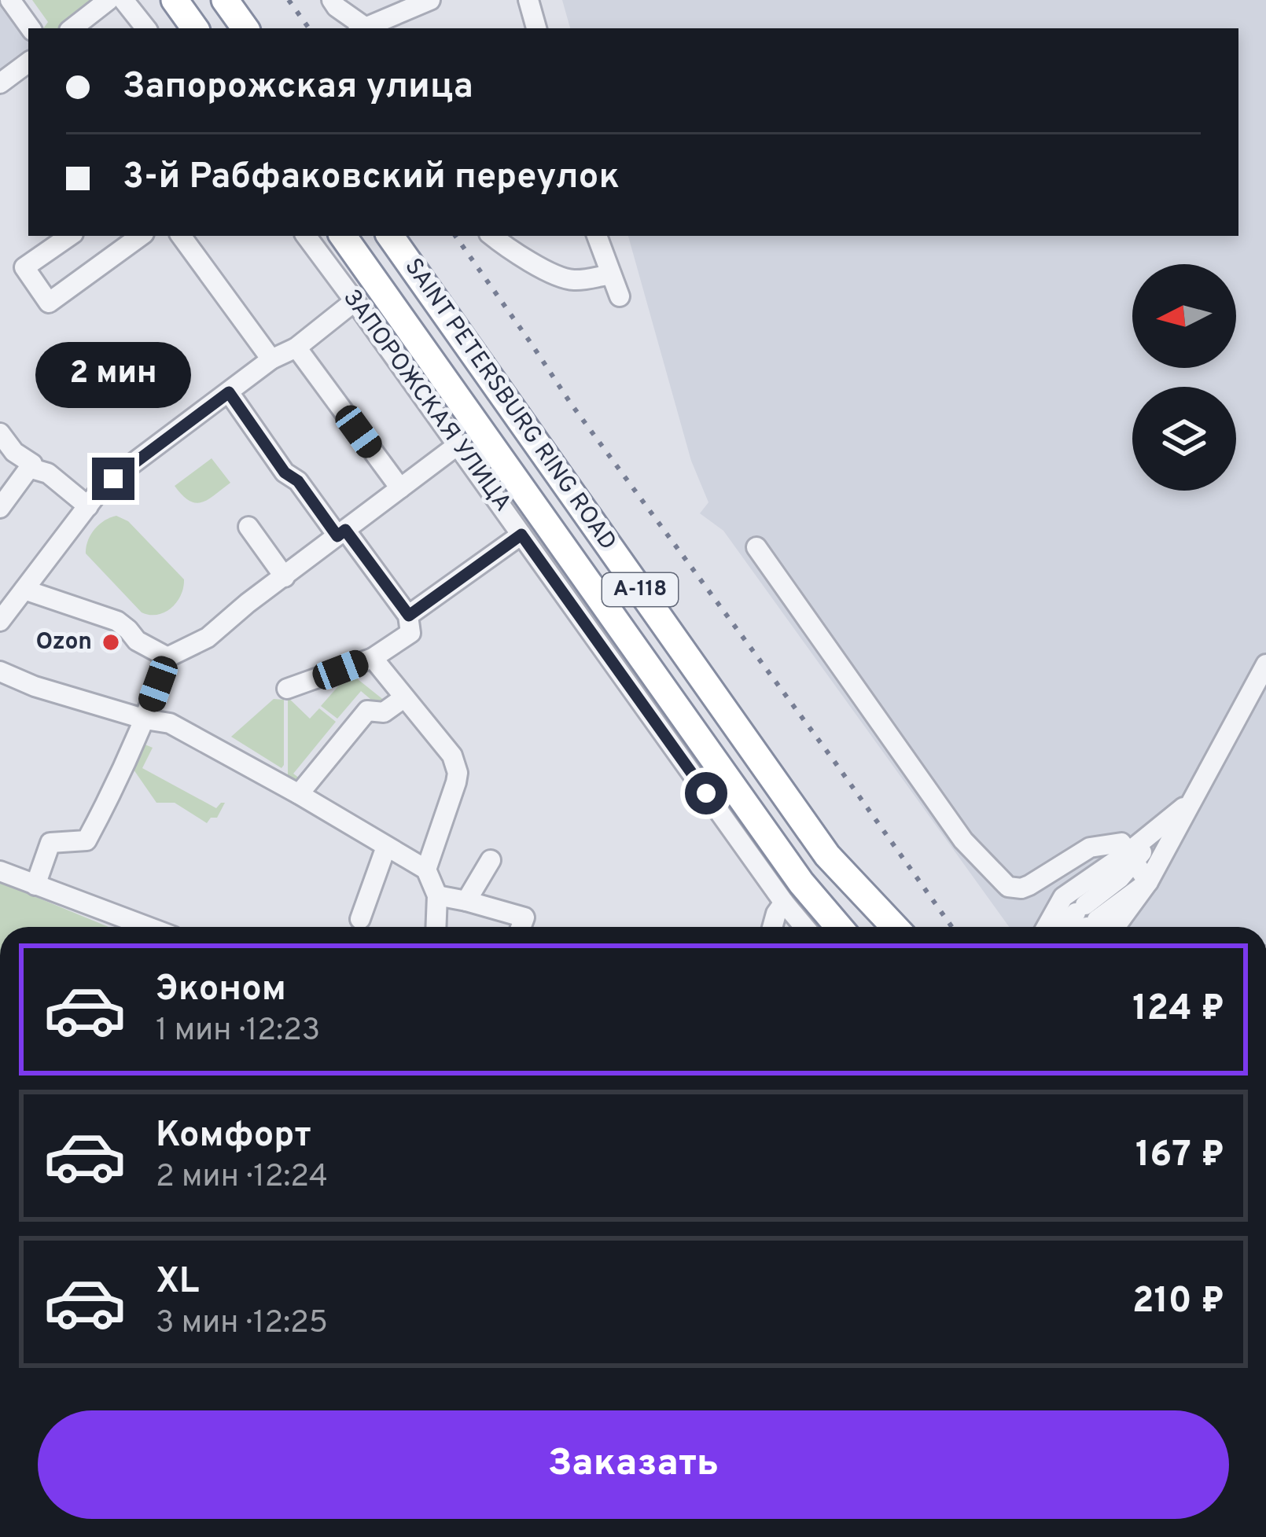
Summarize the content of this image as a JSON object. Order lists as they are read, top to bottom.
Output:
{
  "streets": {
    "highway": ["SAINT PETERSBURG RING ROAD", "А-118"],
    "street": ["ЗАПОРОЖСКАЯ УЛИЦА"]
  },
  "places": ["Ozon"],
  "north": "left",
  "page": {
    "banner": ["Запорожская улица", "3-й Рабфаковский переулок"],
    "bubble": "2 мин",
    "list": [
      {
        "name": "Эконом",
        "note": "1 мин · 12:23",
        "value": "124 ₽"
      },
      {
        "name": "Комфорт",
        "note": "2 мин · 12:24",
        "value": "167 ₽"
      },
      {
        "name": "XL",
        "note": "3 мин · 12:25",
        "value": "210 ₽"
      }
    ],
    "buttons": "Заказать"
  }
}
